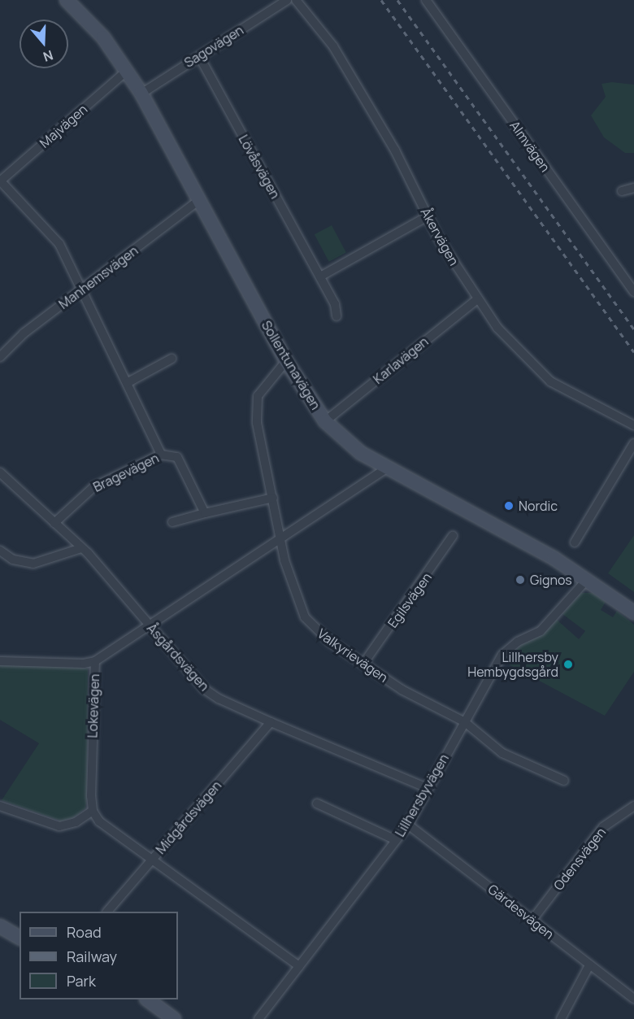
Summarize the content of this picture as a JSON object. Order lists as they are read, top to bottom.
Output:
{
  "streets": {
    "street": [
      "Sagovägen",
      "Majvägen",
      "Almvägen",
      "Lövåsvägen",
      "Åkervägen",
      "Manhemsvägen",
      "Karlavägen",
      "Sollentunavägen",
      "Bragevägen",
      "Egilsvägen",
      "Valkyrievägen",
      "Åsgårdsvägen",
      "Lokevägen",
      "Lillhersbyvägen",
      "Midgårdsvägen",
      "Odensvägen",
      "Gärdesvägen"
    ]
  },
  "crossings": [
    ["Sagovägen", "Lövåsvägen"],
    ["Sagovägen", "Sollentunavägen"],
    ["Majvägen", "Sollentunavägen"],
    ["Åkervägen", "Karlavägen"],
    ["Manhemsvägen", "Sollentunavägen"],
    ["Karlavägen", "Sollentunavägen"],
    ["Sollentunavägen", "Valkyrievägen"],
    ["Sollentunavägen", "Lokevägen"],
    ["Sollentunavägen", "Lillhersbyvägen"],
    ["Bragevägen", "Åsgårdsvägen"],
    ["Egilsvägen", "Valkyrievägen"],
    ["Valkyrievägen", "Lokevägen"],
    ["Valkyrievägen", "Lillhersbyvägen"],
    ["Åsgårdsvägen", "Lokevägen"],
    ["Åsgårdsvägen", "Lillhersbyvägen"],
    ["Åsgårdsvägen", "Midgårdsvägen"],
    ["Lillhersbyvägen", "Gärdesvägen"],
    ["Odensvägen", "Gärdesvägen"]
  ],
  "places": ["Nordic", "Gignos", "Lillhersby Hembygdsgård"],
  "legend": ["Road", "Railway", "Park"],
  "north": "bottom"
}
